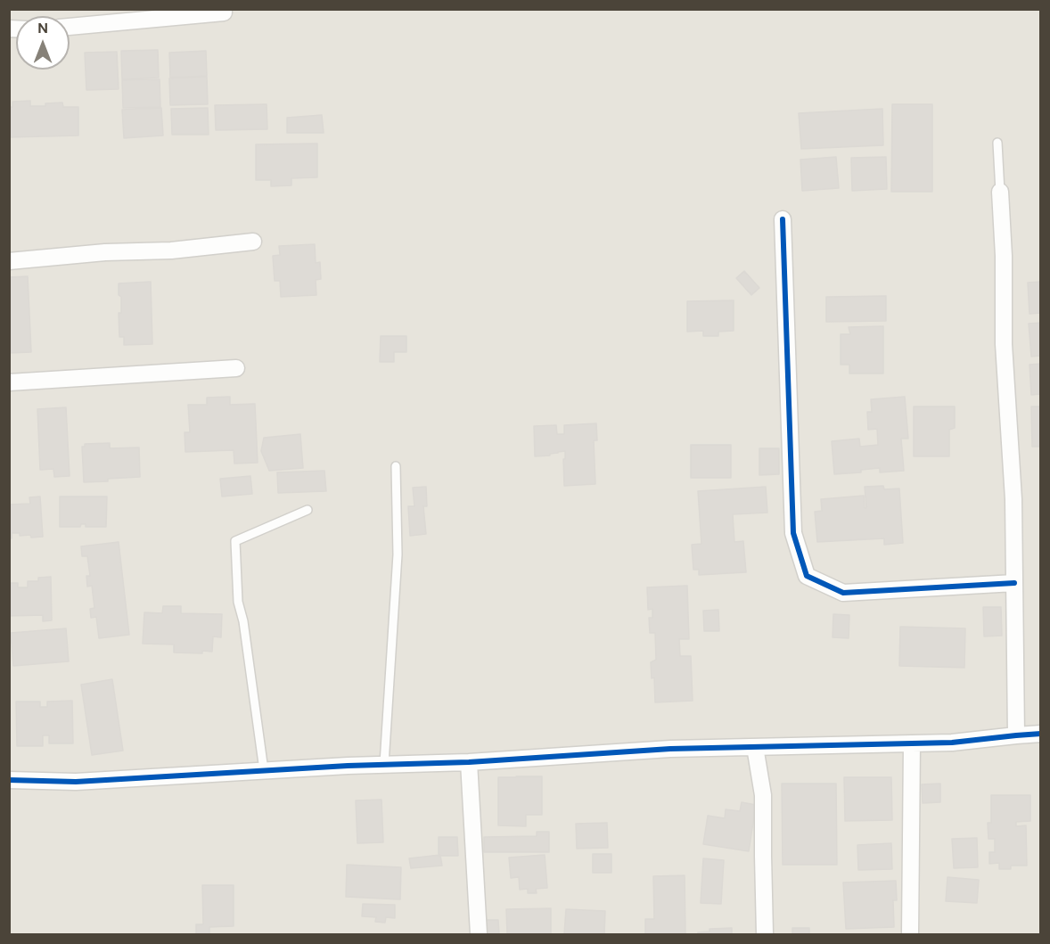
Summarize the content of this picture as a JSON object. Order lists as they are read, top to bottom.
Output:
{
  "north": "top"
}
